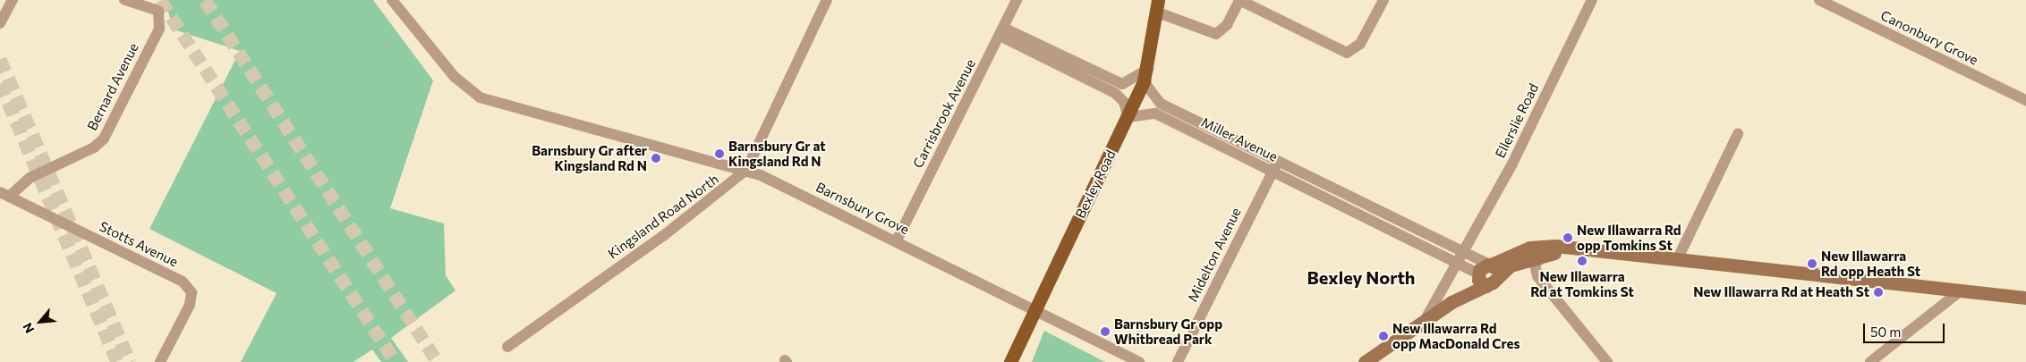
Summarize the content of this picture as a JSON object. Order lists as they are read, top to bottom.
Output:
{
  "streets": {
    "main road": ["Bexley Road"],
    "street": [
      "Canonbury Grove",
      "Bernard Avenue",
      "Carrisbrook Avenue",
      "Ellerslie Road",
      "Miller Avenue",
      "Barnsbury Grove",
      "Kingsland Road North",
      "Stotts Avenue",
      "Midelton Avenue"
    ]
  },
  "crossings": [
    ["Bernard Avenue", "Stotts Avenue"],
    ["Carrisbrook Avenue", "Barnsbury Grove"],
    ["Ellerslie Road", "Miller Avenue"],
    ["Miller Avenue", "Bexley Road"],
    ["Miller Avenue", "Midelton Avenue"],
    ["Bexley Road", "Barnsbury Grove"],
    ["Barnsbury Grove", "Kingsland Road North"]
  ],
  "districts": ["Bexley North"],
  "places": [
    "Barnsbury Gr at Kingsland Rd N",
    "Barnsbury Gr after Kingsland Rd N",
    "New Illawarra Rd opp Tomkins St",
    "New Illawarra Rd at Tomkins St",
    "New Illawarra Rd opp Heath St",
    "New Illawarra Rd at Heath St",
    "Barnsbury Gr opp Whitbread Park",
    "New Illawarra Rd opp MacDonald Cres"
  ],
  "scale_bar": "50 m",
  "north": "bottom left"
}
